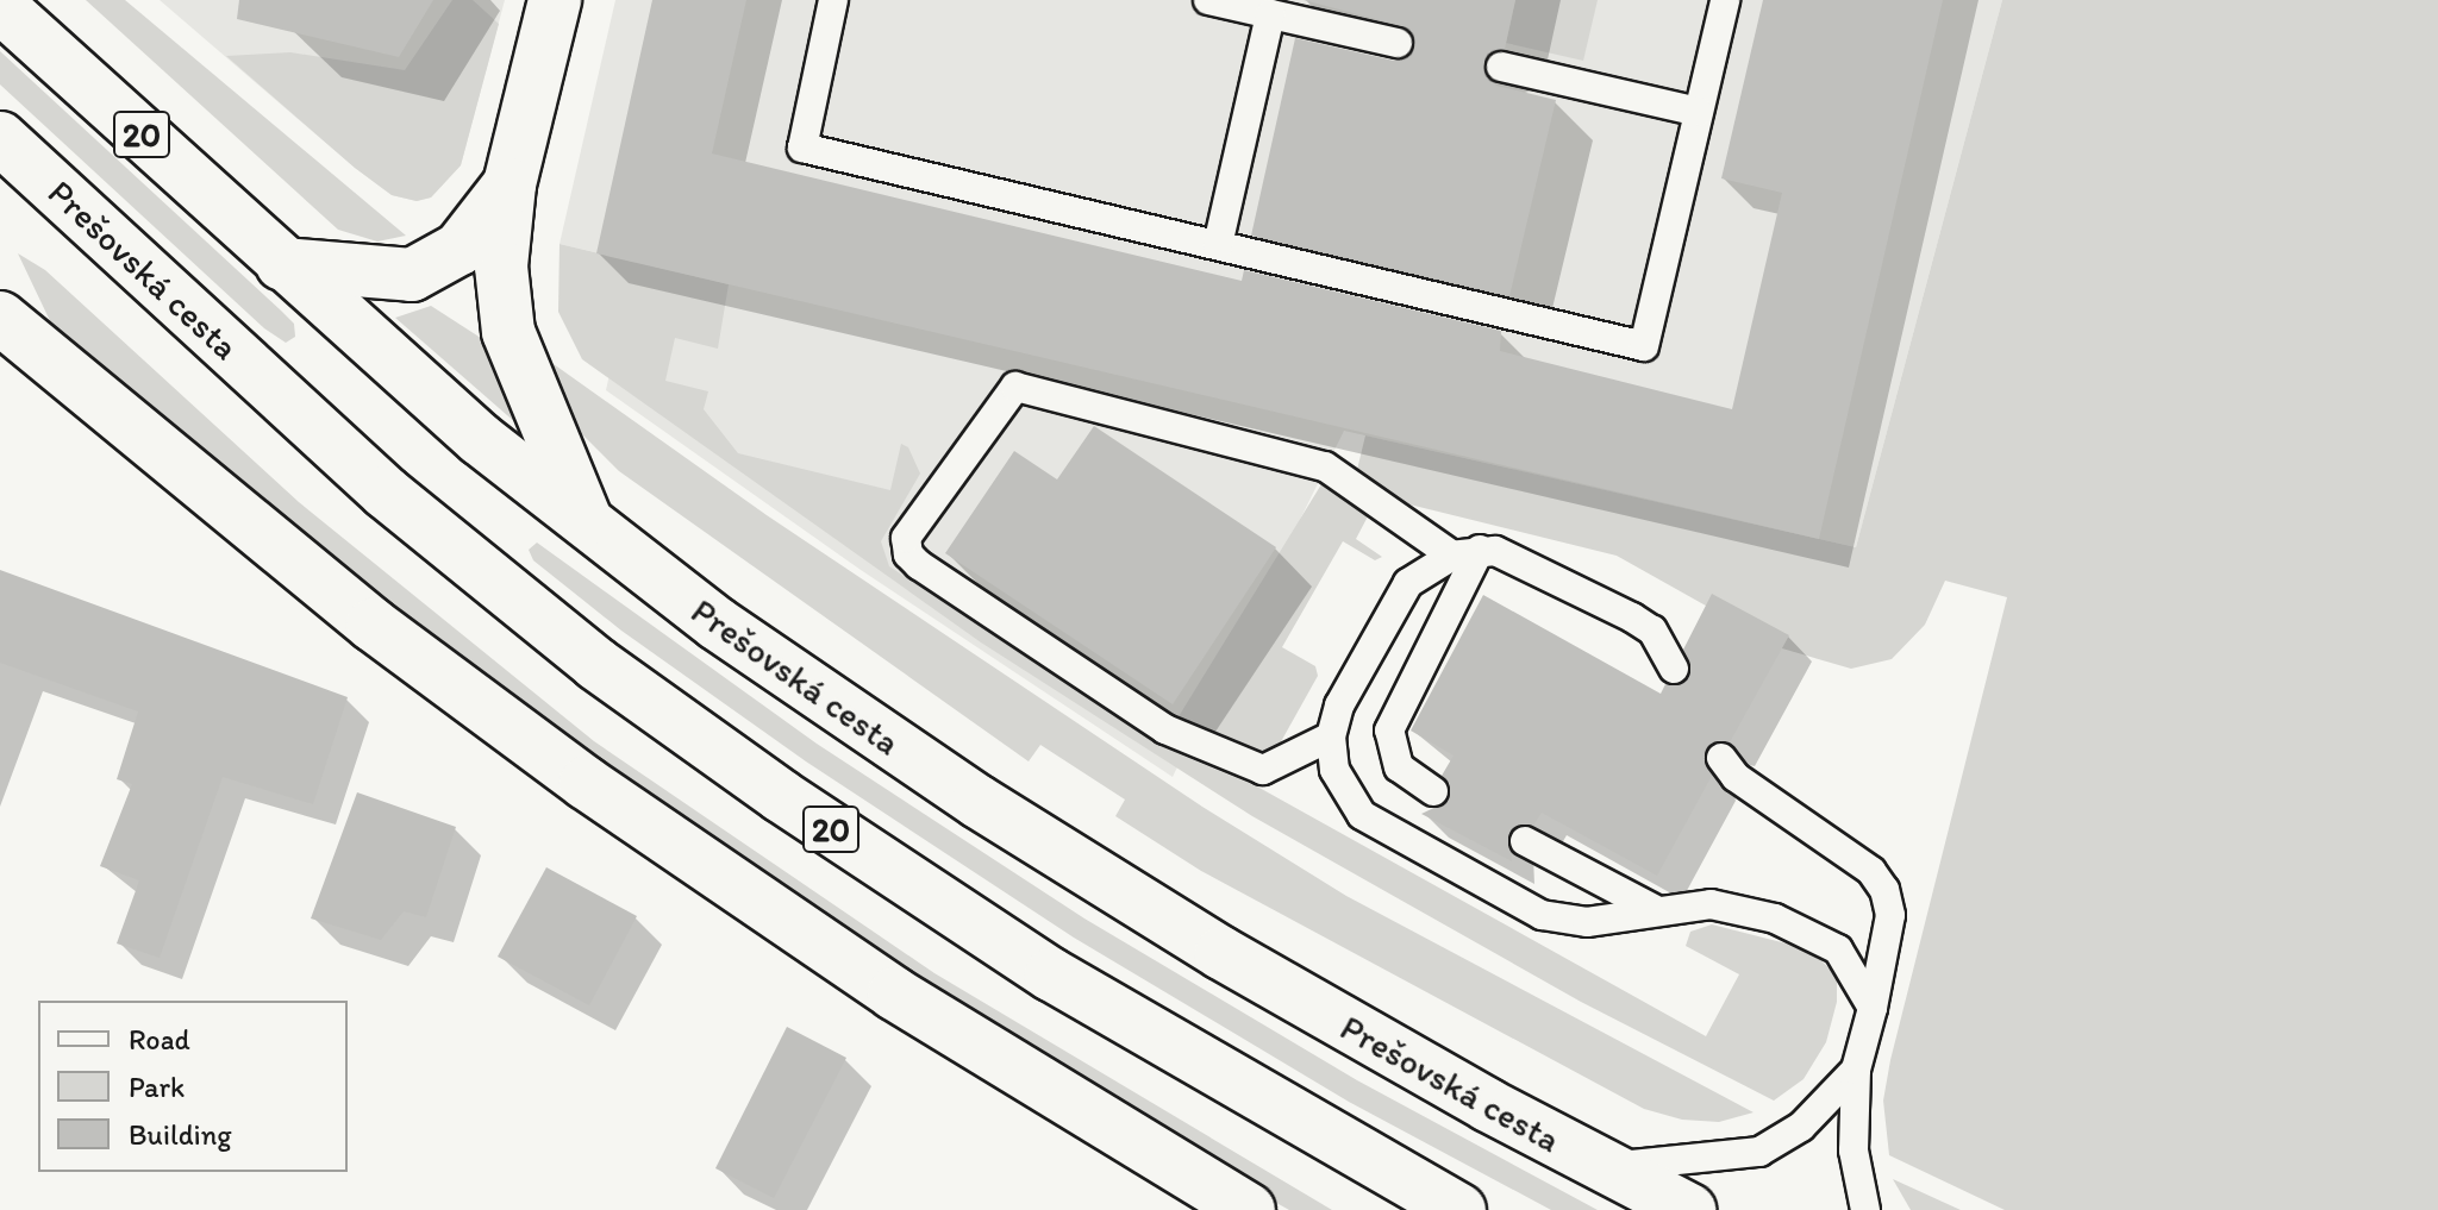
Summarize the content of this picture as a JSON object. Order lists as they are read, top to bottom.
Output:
{
  "streets": {
    "main road": ["20", "Prešovská cesta"]
  },
  "legend": ["Road", "Park", "Building"]
}
